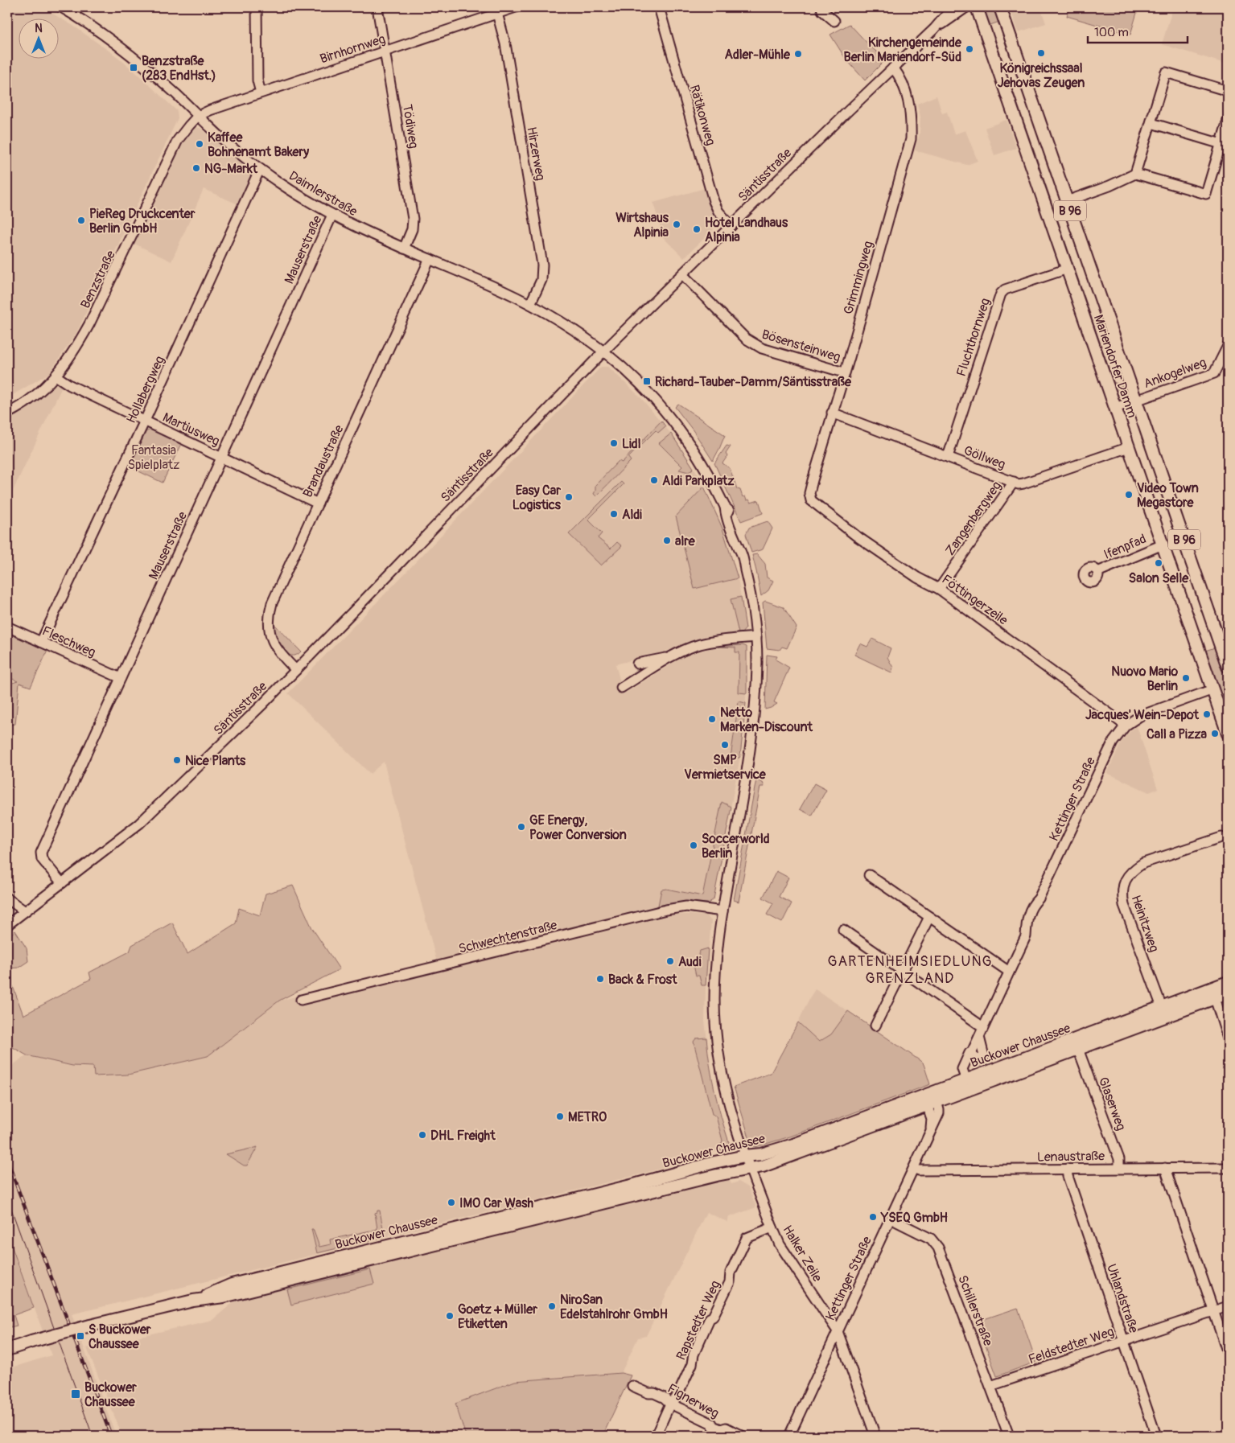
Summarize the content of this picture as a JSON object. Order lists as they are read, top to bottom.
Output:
{
  "streets": {
    "main road": ["B 96", "Mariendorfer Damm", "Buckower Chaussee"],
    "street": [
      "Birnhornweg",
      "Rätikonweg",
      "Tödiweg",
      "Hirzerweg",
      "Säntisstraße",
      "Daimlerstraße",
      "Mauserstraße",
      "Grimmingweg",
      "Benzstraße",
      "Fluchthornweg",
      "Bösensteinweg",
      "Ankogelweg",
      "Hollabergweg",
      "Martiusweg",
      "Göllweg",
      "Brandaustraße",
      "Zangenbergweg",
      "Ifenpfad",
      "Föttingerzeile",
      "Fleschweg",
      "Kettinger Straße",
      "Heinitzweg",
      "Schwechtenstraße",
      "Glaserweg",
      "Lenaustraße",
      "Halker Zeile",
      "Uhlandstraße",
      "Schillerstraße",
      "Rapstedter Weg",
      "Feldstedter Weg",
      "Fignerweg"
    ]
  },
  "crossings": [
    ["Birnhornweg", "Tödiweg"],
    ["Birnhornweg", "Hirzerweg"],
    ["Birnhornweg", "Daimlerstraße"],
    ["Birnhornweg", "Benzstraße"],
    ["Rätikonweg", "Säntisstraße"],
    ["Tödiweg", "Daimlerstraße"],
    ["Hirzerweg", "Daimlerstraße"],
    ["Säntisstraße", "Daimlerstraße"],
    ["Säntisstraße", "Mauserstraße"],
    ["Säntisstraße", "Grimmingweg"],
    ["Säntisstraße", "Bösensteinweg"],
    ["Säntisstraße", "Brandaustraße"],
    ["Daimlerstraße", "Mauserstraße"],
    ["Daimlerstraße", "Benzstraße"],
    ["Daimlerstraße", "Hollabergweg"],
    ["Daimlerstraße", "Brandaustraße"],
    ["Daimlerstraße", "Halker Zeile"],
    ["Mauserstraße", "Martiusweg"],
    ["Mauserstraße", "Fleschweg"],
    ["Grimmingweg", "Bösensteinweg"],
    ["Grimmingweg", "Göllweg"],
    ["Grimmingweg", "Föttingerzeile"],
    ["Benzstraße", "Martiusweg"],
    ["Fluchthornweg", "Mariendorfer Damm"],
    ["Fluchthornweg", "Göllweg"],
    ["Mariendorfer Damm", "Ankogelweg"],
    ["Mariendorfer Damm", "Göllweg"],
    ["Mariendorfer Damm", "Ifenpfad"],
    ["Mariendorfer Damm", "Kettinger Straße"],
    ["Hollabergweg", "Martiusweg"],
    ["Hollabergweg", "Fleschweg"],
    ["Martiusweg", "Brandaustraße"],
    ["Göllweg", "Zangenbergweg"],
    ["Zangenbergweg", "Föttingerzeile"],
    ["Föttingerzeile", "Kettinger Straße"],
    ["Kettinger Straße", "Buckower Chaussee"],
    ["Kettinger Straße", "Lenaustraße"],
    ["Kettinger Straße", "Halker Zeile"],
    ["Kettinger Straße", "Schillerstraße"],
    ["Heinitzweg", "Buckower Chaussee"],
    ["Schwechtenstraße", "Halker Zeile"],
    ["Buckower Chaussee", "Glaserweg"],
    ["Buckower Chaussee", "Halker Zeile"],
    ["Glaserweg", "Lenaustraße"],
    ["Lenaustraße", "Uhlandstraße"],
    ["Halker Zeile", "Rapstedter Weg"],
    ["Uhlandstraße", "Feldstedter Weg"],
    ["Schillerstraße", "Feldstedter Weg"],
    ["Rapstedter Weg", "Fignerweg"]
  ],
  "districts": ["GARTENHEIMSIEDLUNG GRENZLAND"],
  "parks": ["Fantasia Spielplatz"],
  "places": {
    "other": [
      "Kirchengemeinde Berlin Mariendorf-Süd",
      "Königreichssaal Jehovas Zeugen",
      "Adler-Mühle",
      "Kaffee Bohnenamt Bakery",
      "NG-Markt",
      "PieReg Druckcenter Berlin GmbH",
      "Wirtshaus Alpinia",
      "Hotel Landhaus Alpinia",
      "Lidl",
      "Aldi Parkplatz",
      "Video Town Megastore",
      "Easy Car Logistics",
      "Aldi",
      "alre",
      "Salon Selle",
      "Nuovo Mario Berlin",
      "Jacques' Wein-Depot",
      "Netto Marken-Discount",
      "Call a Pizza",
      "SMP Vermietservice",
      "Nice Plants",
      "GE Energy, Power Conversion",
      "Soccerworld Berlin",
      "Audi",
      "Back & Frost",
      "METRO",
      "DHL Freight",
      "IMO Car Wash",
      "YSEQ GmbH",
      "NiroSan Edelstahlrohr GmbH",
      "Goetz + Müller Etiketten"
    ],
    "transit": [
      "Benzstraße (283 EndHst.)",
      "Richard-Tauber-Damm/Säntisstraße",
      "S Buckower Chaussee",
      "Buckower Chaussee"
    ]
  },
  "scale_bar": "100 m",
  "north": "top"
}
